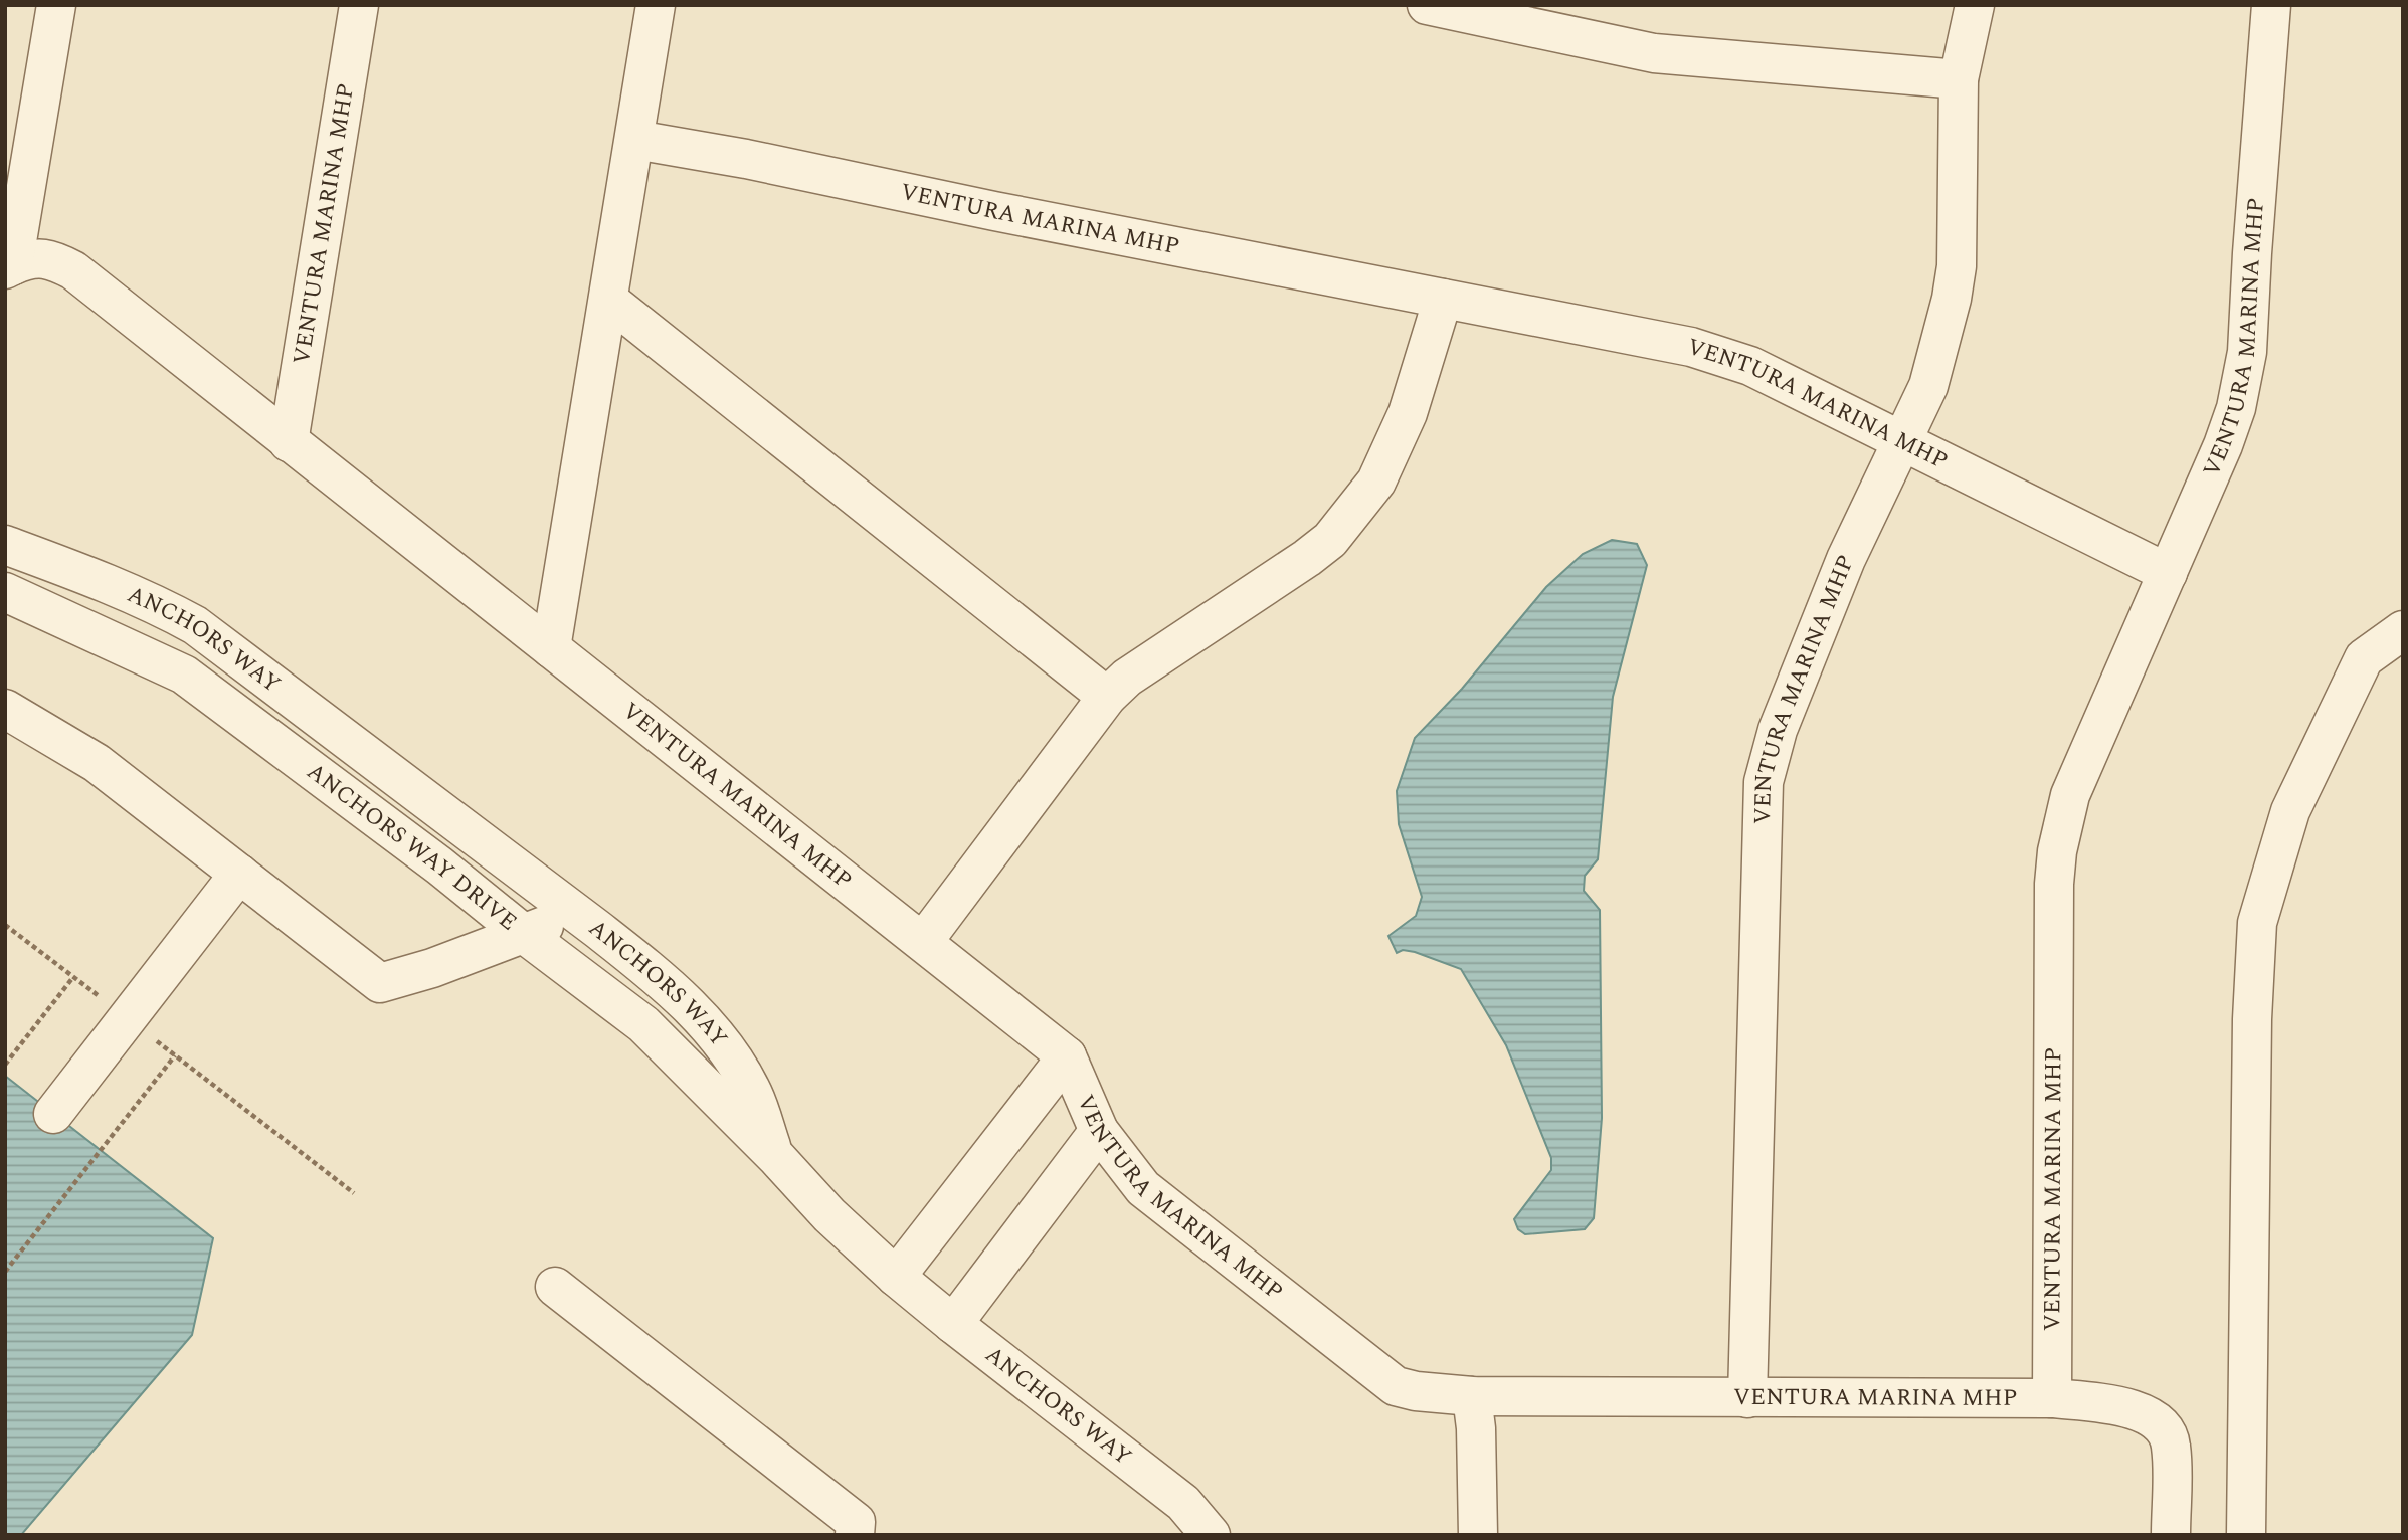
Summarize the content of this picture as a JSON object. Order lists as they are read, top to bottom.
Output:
{
  "streets": {
    "street": ["VENTURA MARINA MHP", "ANCHORS WAY", "ANCHORS WAY DRIVE"]
  },
  "crossings": [
    ["ANCHORS WAY", "ANCHORS WAY DRIVE"]
  ]
}
